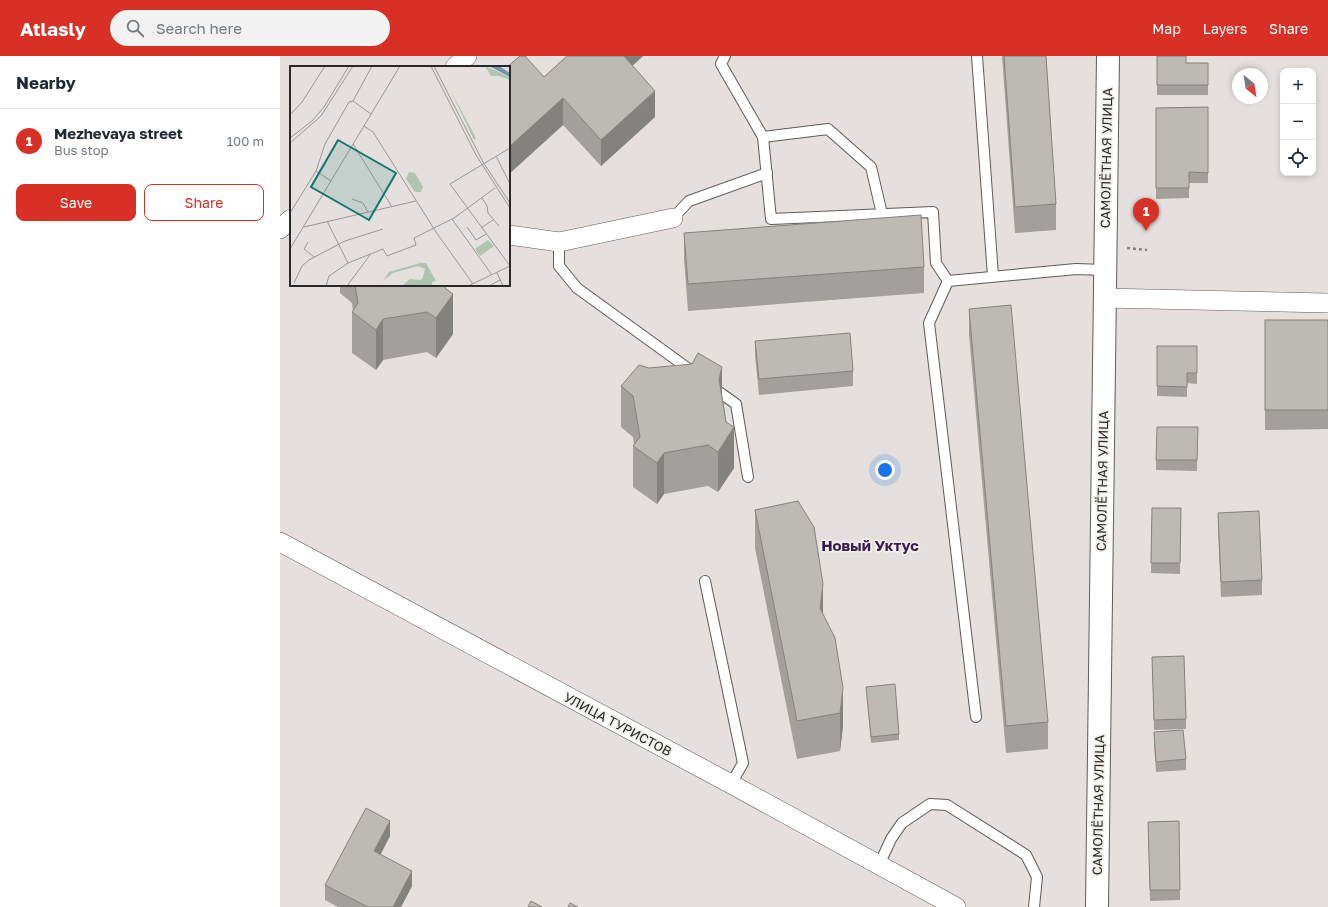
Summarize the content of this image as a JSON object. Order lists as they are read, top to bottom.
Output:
{
  "streets": {
    "main road": ["САМОЛЁТНАЯ УЛИЦА"],
    "street": ["УЛИЦА ТУРИСТОВ"]
  },
  "districts": ["Новый Уктус"],
  "north": "bottom right",
  "page": {
    "header": "Atlasly",
    "search": "Search here",
    "nav": ["Map", "Layers", "Share"],
    "heading": "Nearby",
    "map_buttons": ["+", "−"],
    "list": [
      {
        "mark": "1",
        "name": "Mezhevaya street",
        "note": "Bus stop",
        "value": "100 m"
      }
    ],
    "buttons": ["Save", "Share"],
    "pins": "1"
  }
}
